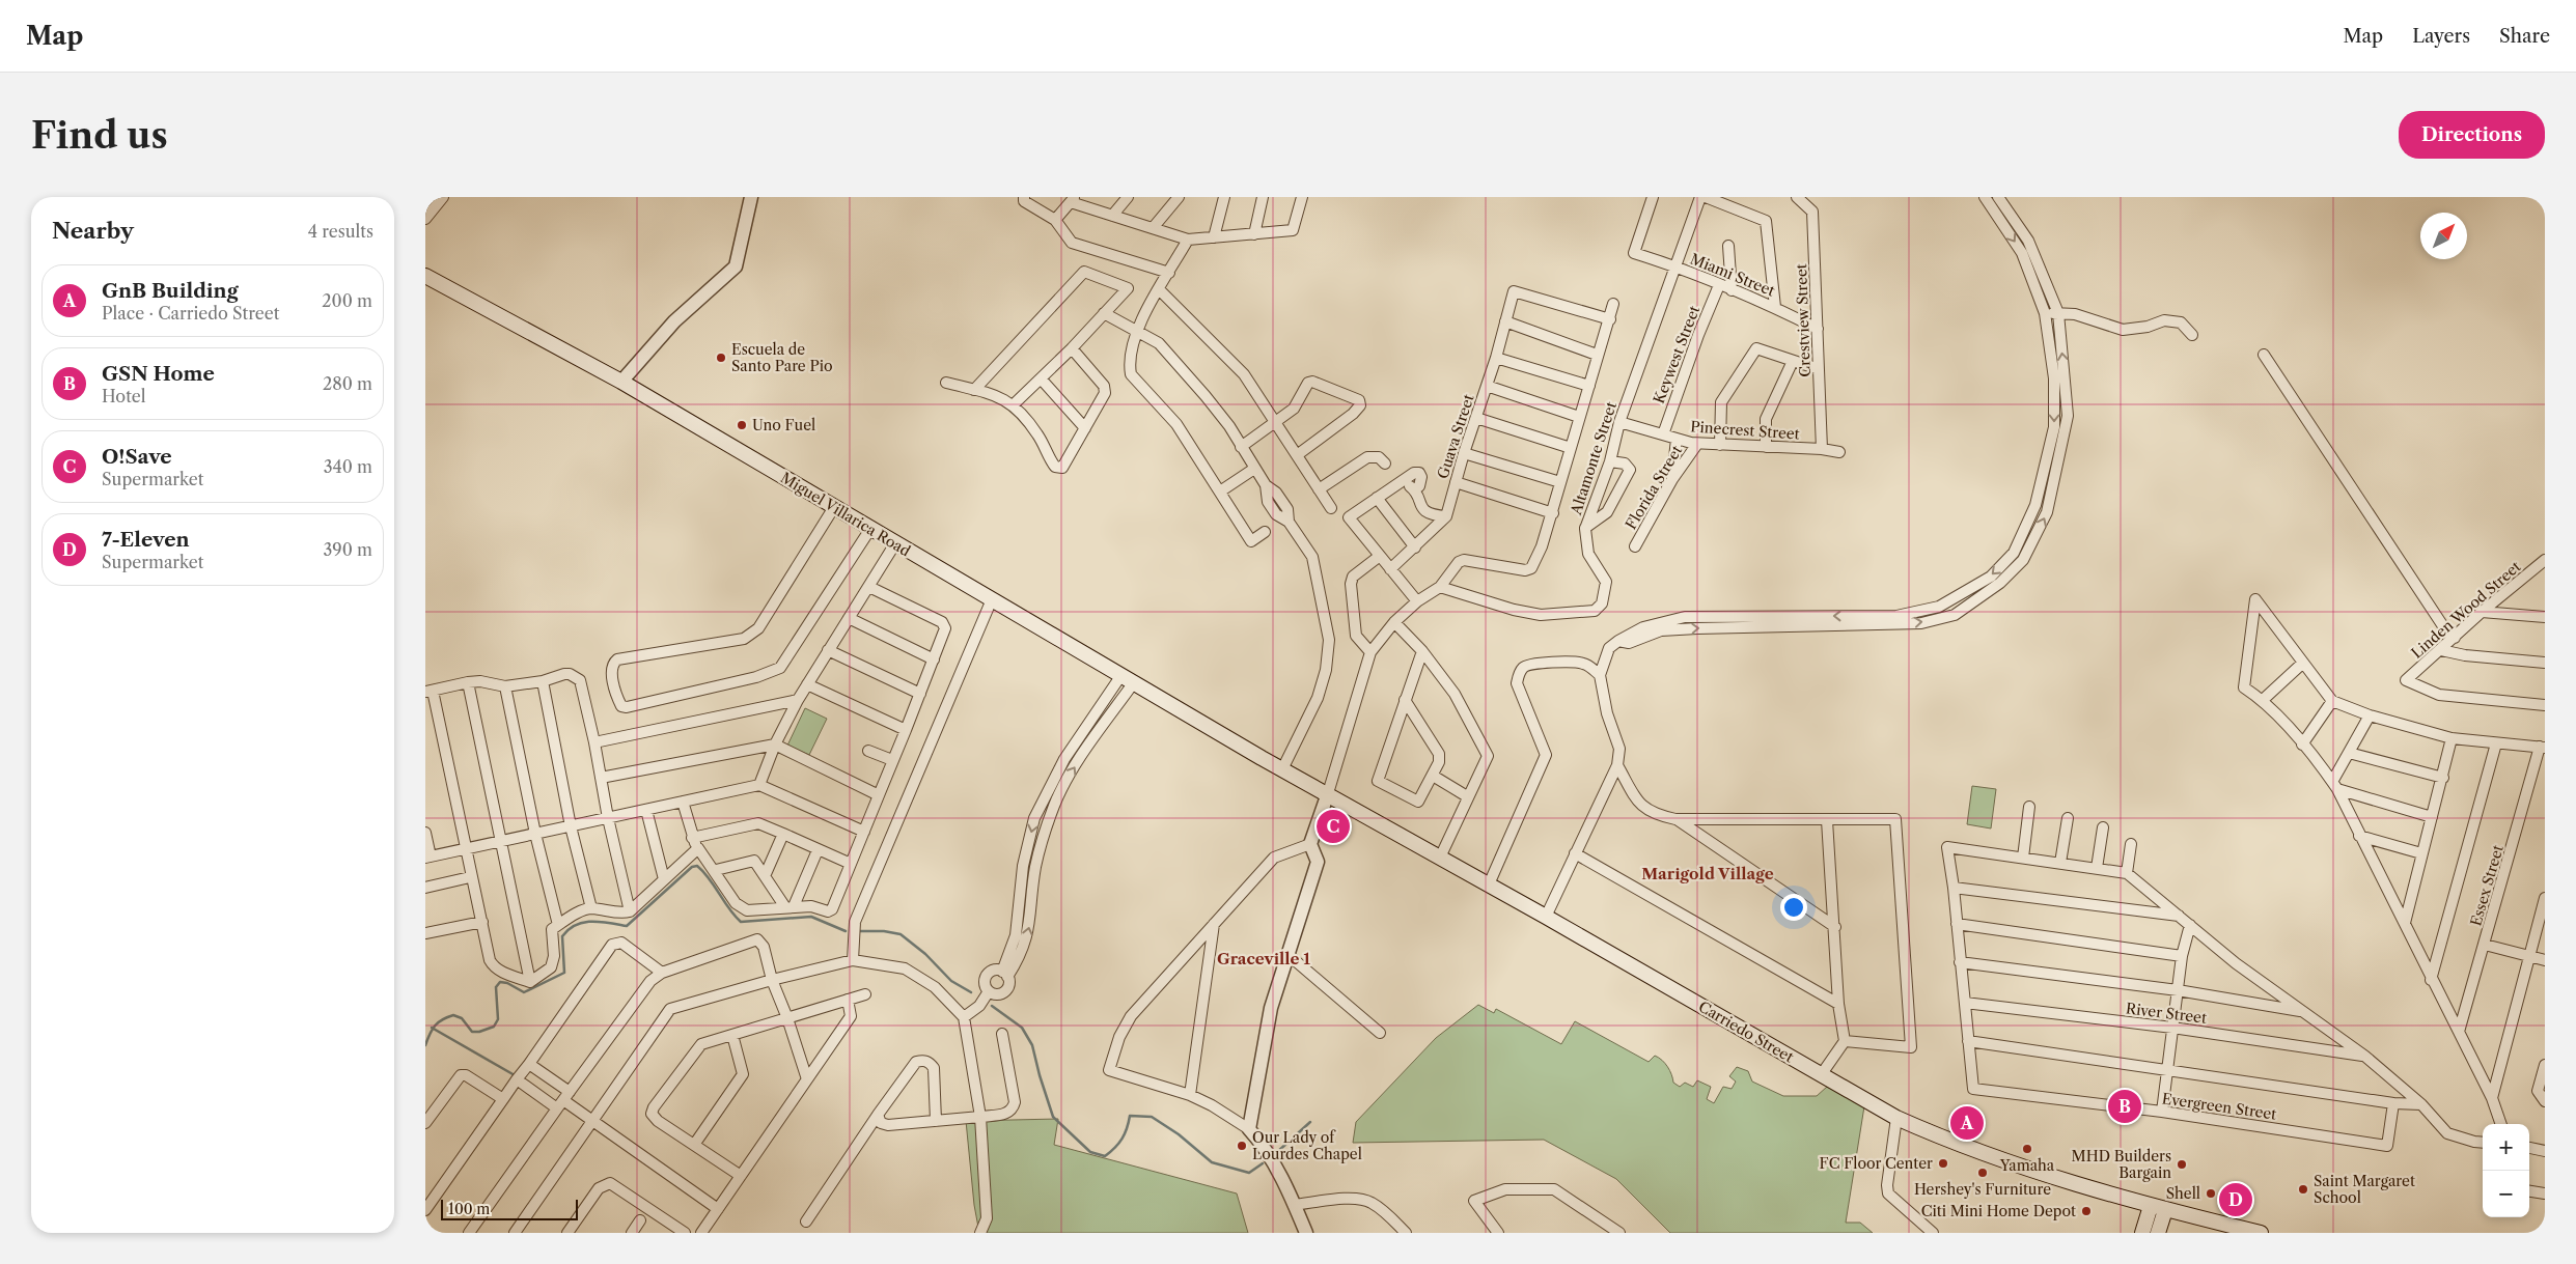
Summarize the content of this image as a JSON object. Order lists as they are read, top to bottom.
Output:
{
  "streets": {
    "main road": ["Miguel Villarica Road", "Carriedo Street"],
    "street": [
      "Miami Street",
      "Crestview Street",
      "Keywest Street",
      "Pinecrest Street",
      "Guava Street",
      "Altamonte Street",
      "Florida Street",
      "Linden Wood Street",
      "Essex Street",
      "River Street",
      "Evergreen Street"
    ]
  },
  "crossings": [
    ["Miami Street", "Crestview Street"],
    ["Miami Street", "Keywest Street"],
    ["Miami Street", "Altamonte Street"],
    ["Crestview Street", "Pinecrest Street"],
    ["Keywest Street", "Pinecrest Street"],
    ["Pinecrest Street", "Altamonte Street"],
    ["Pinecrest Street", "Florida Street"],
    ["Miguel Villarica Road", "Carriedo Street"]
  ],
  "districts": ["Marigold Village", "Graceville 1"],
  "places": [
    "Escuela de Santo Pare Pio",
    "Uno Fuel",
    "Our Lady of Lourdes Chapel",
    "Yamaha",
    "FC Floor Center",
    "MHD Builders Bargain",
    "Hershey's Furniture",
    "Saint Margaret School",
    "Shell",
    "Citi Mini Home Depot"
  ],
  "scale_bar": "100 m",
  "north": "top right",
  "page": {
    "header": "Map",
    "nav": ["Map", "Layers", "Share"],
    "buttons": "Directions",
    "title": "Find us",
    "heading": ["Nearby", "4 results"],
    "list": [
      {
        "mark": "A",
        "name": "GnB Building",
        "note": "Place · Carriedo Street",
        "value": "200 m"
      },
      {
        "mark": "B",
        "name": "GSN Home",
        "note": "Hotel",
        "value": "280 m"
      },
      {
        "mark": "C",
        "name": "O!Save",
        "note": "Supermarket",
        "value": "340 m"
      },
      {
        "mark": "D",
        "name": "7-Eleven",
        "note": "Supermarket",
        "value": "390 m"
      }
    ],
    "pins": [
      "C",
      "B",
      "A",
      "D"
    ],
    "map_buttons": ["+", "−"],
    "scale": "100 m"
  }
}
